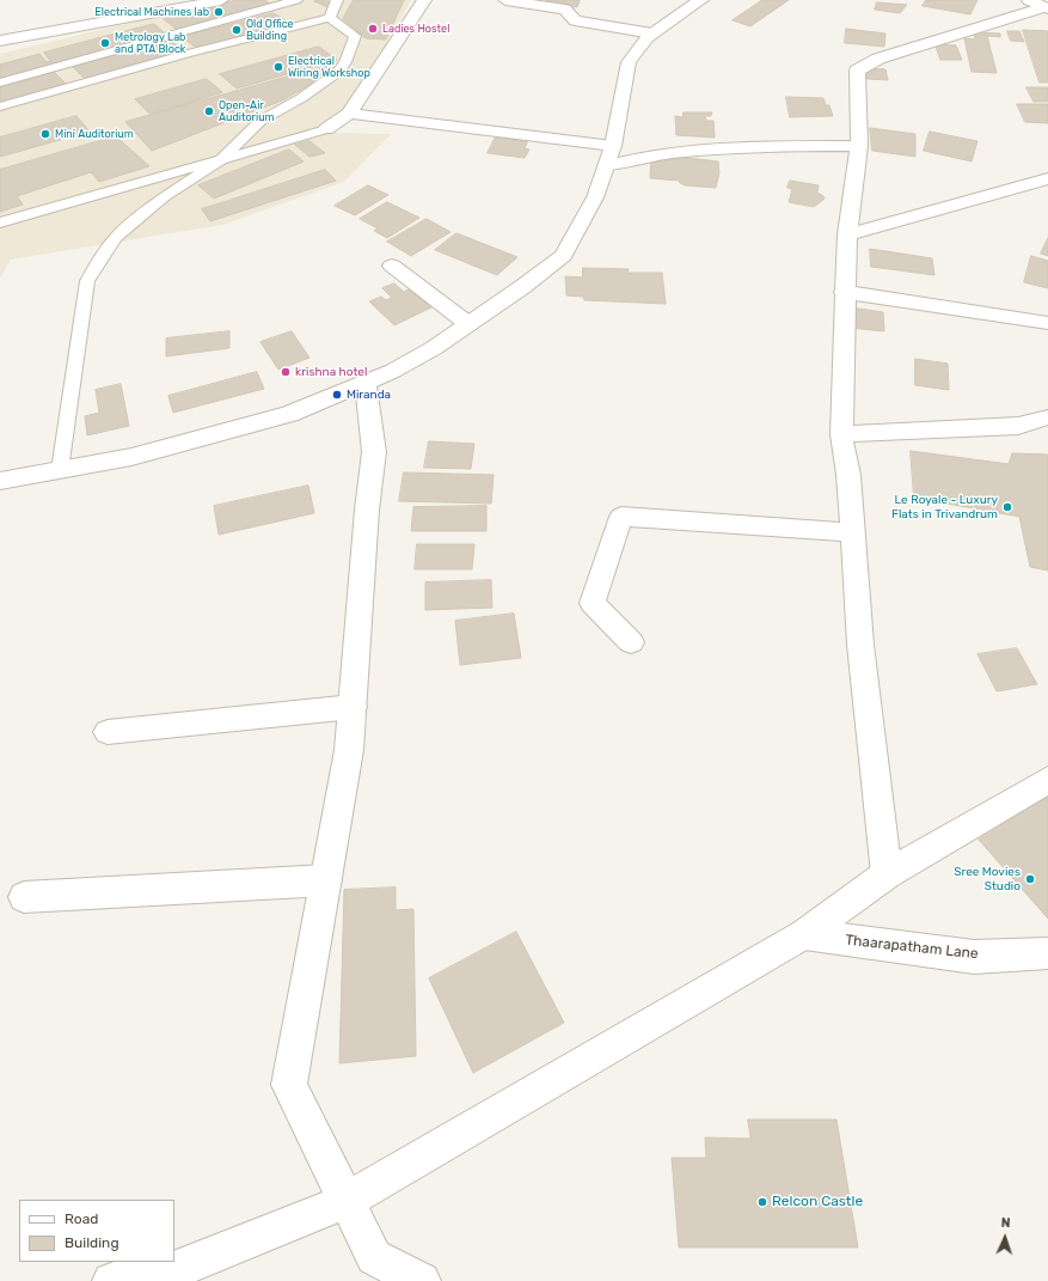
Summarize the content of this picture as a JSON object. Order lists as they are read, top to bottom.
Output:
{
  "streets": {
    "street": ["Thaarapatham Lane"]
  },
  "places": [
    "Electrical Machines lab",
    "Ladies Hostel",
    "Old Office Building",
    "Metrology Lab and PTA Block",
    "Electrical Wiring Workshop",
    "Open-Air Auditorium",
    "Mini Auditorium",
    "krishna hotel",
    "Miranda",
    "Le Royale - Luxury Flats in Trivandrum",
    "Sree Movies Studio",
    "Relcon Castle"
  ],
  "legend": ["Road", "Building"],
  "north": "top"
}
